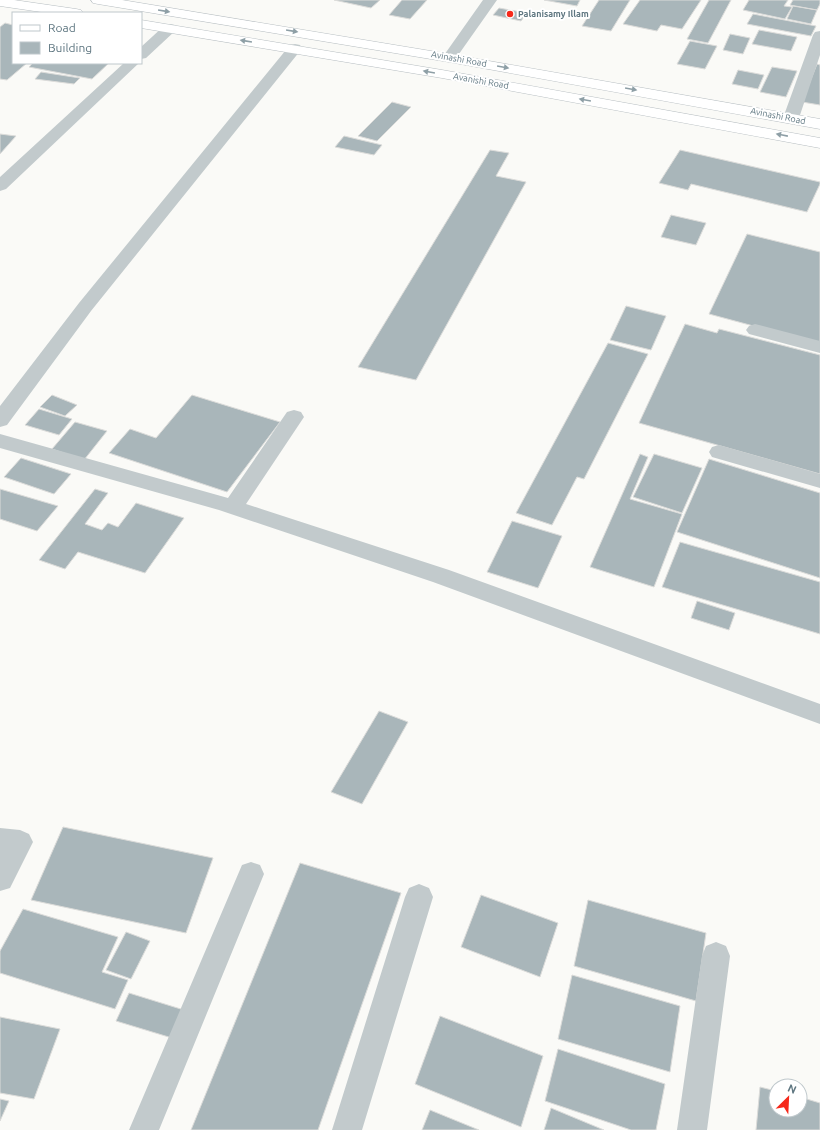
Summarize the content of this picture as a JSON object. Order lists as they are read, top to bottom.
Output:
{
  "streets": {
    "main road": ["Avinashi Road", "Avanishi Road"]
  },
  "one_way": ["Avinashi Road", "Avanishi Road"],
  "places": ["Palanisamy Illam"],
  "legend": ["Road", "Building"],
  "north": "top right"
}
